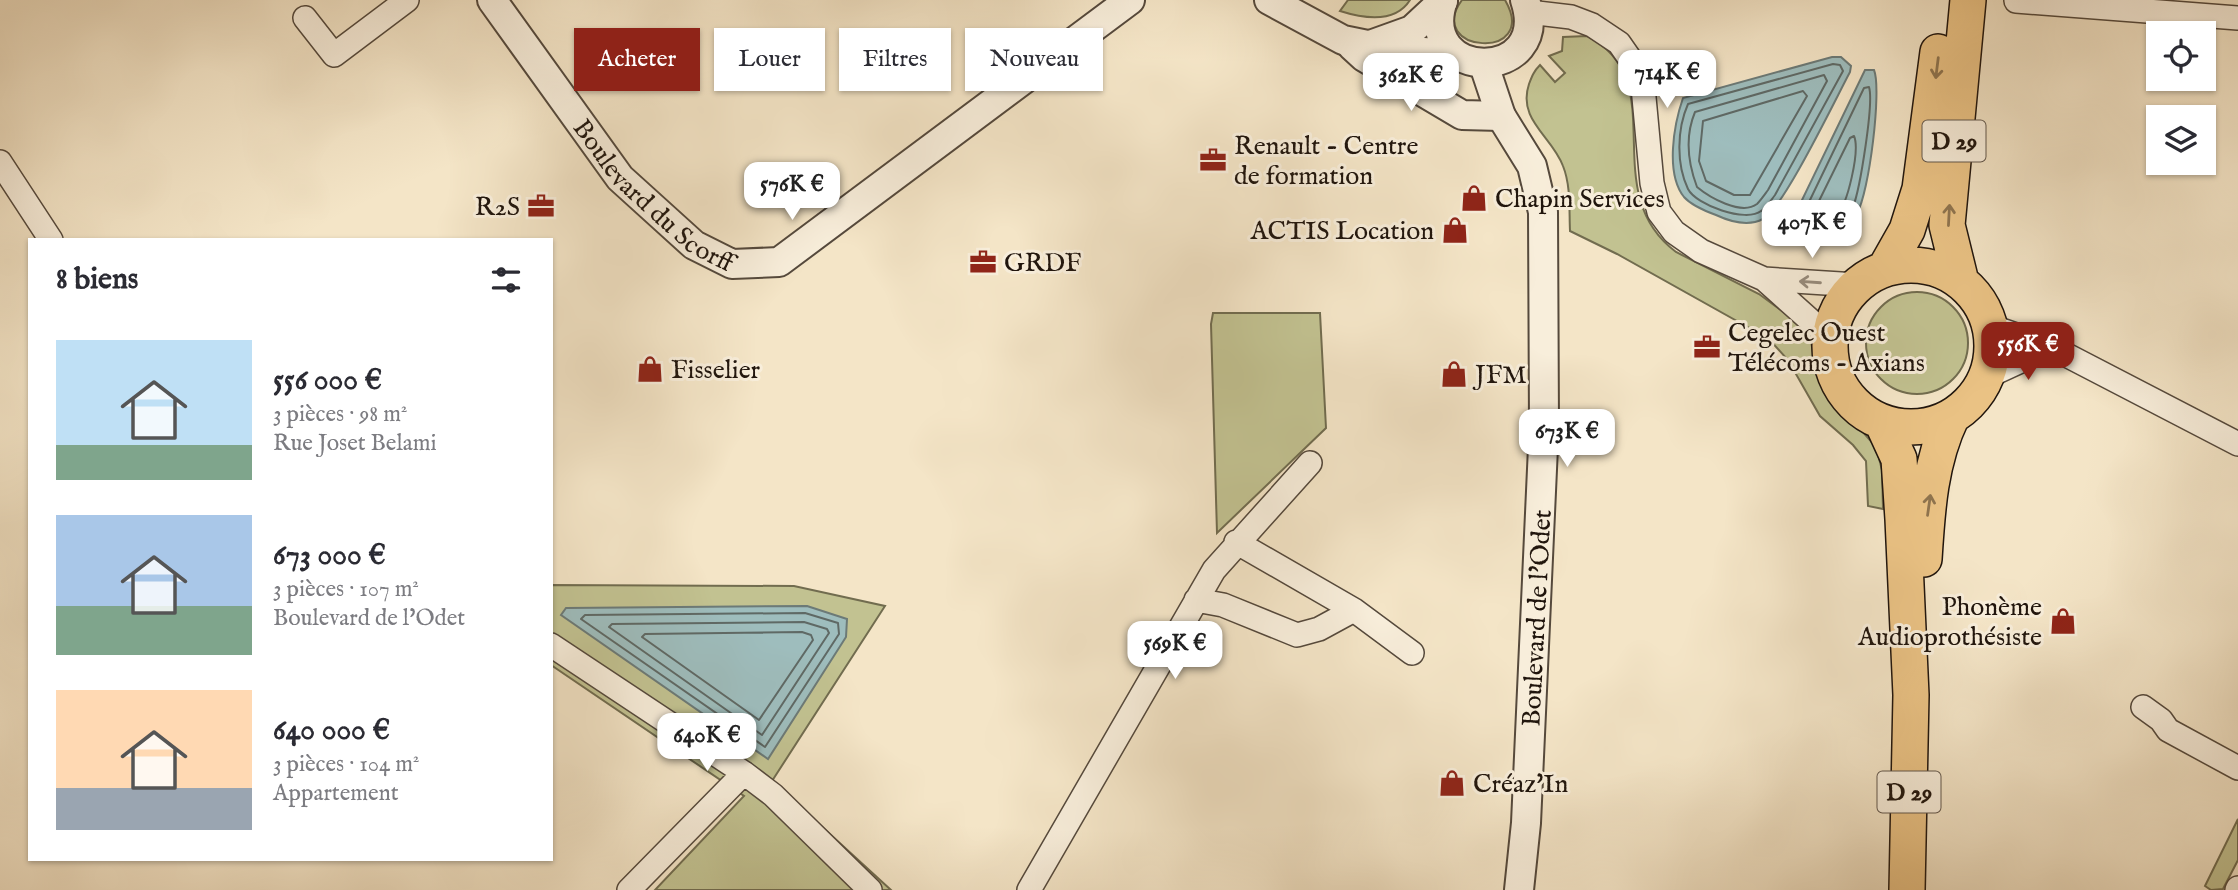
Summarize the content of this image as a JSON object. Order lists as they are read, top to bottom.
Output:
{
  "streets": {
    "main road": ["D 29"],
    "street": ["Boulevard du Scorff", "Boulevard de l'Odet"]
  },
  "places": {
    "office": [
      "Renault - Centre de formation",
      "R2S",
      "GRDF",
      "Cegelec Ouest Télécoms - Axians"
    ],
    "shop": [
      "Chapin Services",
      "ACTIS Location",
      "Fisselier",
      "JFM",
      "Phonème Audioprothésiste",
      "Créaz'In"
    ]
  },
  "page": {
    "chip": [
      "Acheter",
      "Louer",
      "Filtres",
      "Nouveau"
    ],
    "price": [
      "714K €",
      "362K €",
      "576K €",
      "407K €",
      "556K €",
      "673K €",
      "569K €",
      "640K €"
    ],
    "heading": "8 biens",
    "list": [
      {
        "name": "556 000 €",
        "note": "3 pièces · 98 m² · Rue Joset Belami"
      },
      {
        "name": "673 000 €",
        "note": "3 pièces · 107 m² · Boulevard de l'Odet"
      },
      {
        "name": "640 000 €",
        "note": "3 pièces · 104 m² · Appartement"
      }
    ]
  }
}
